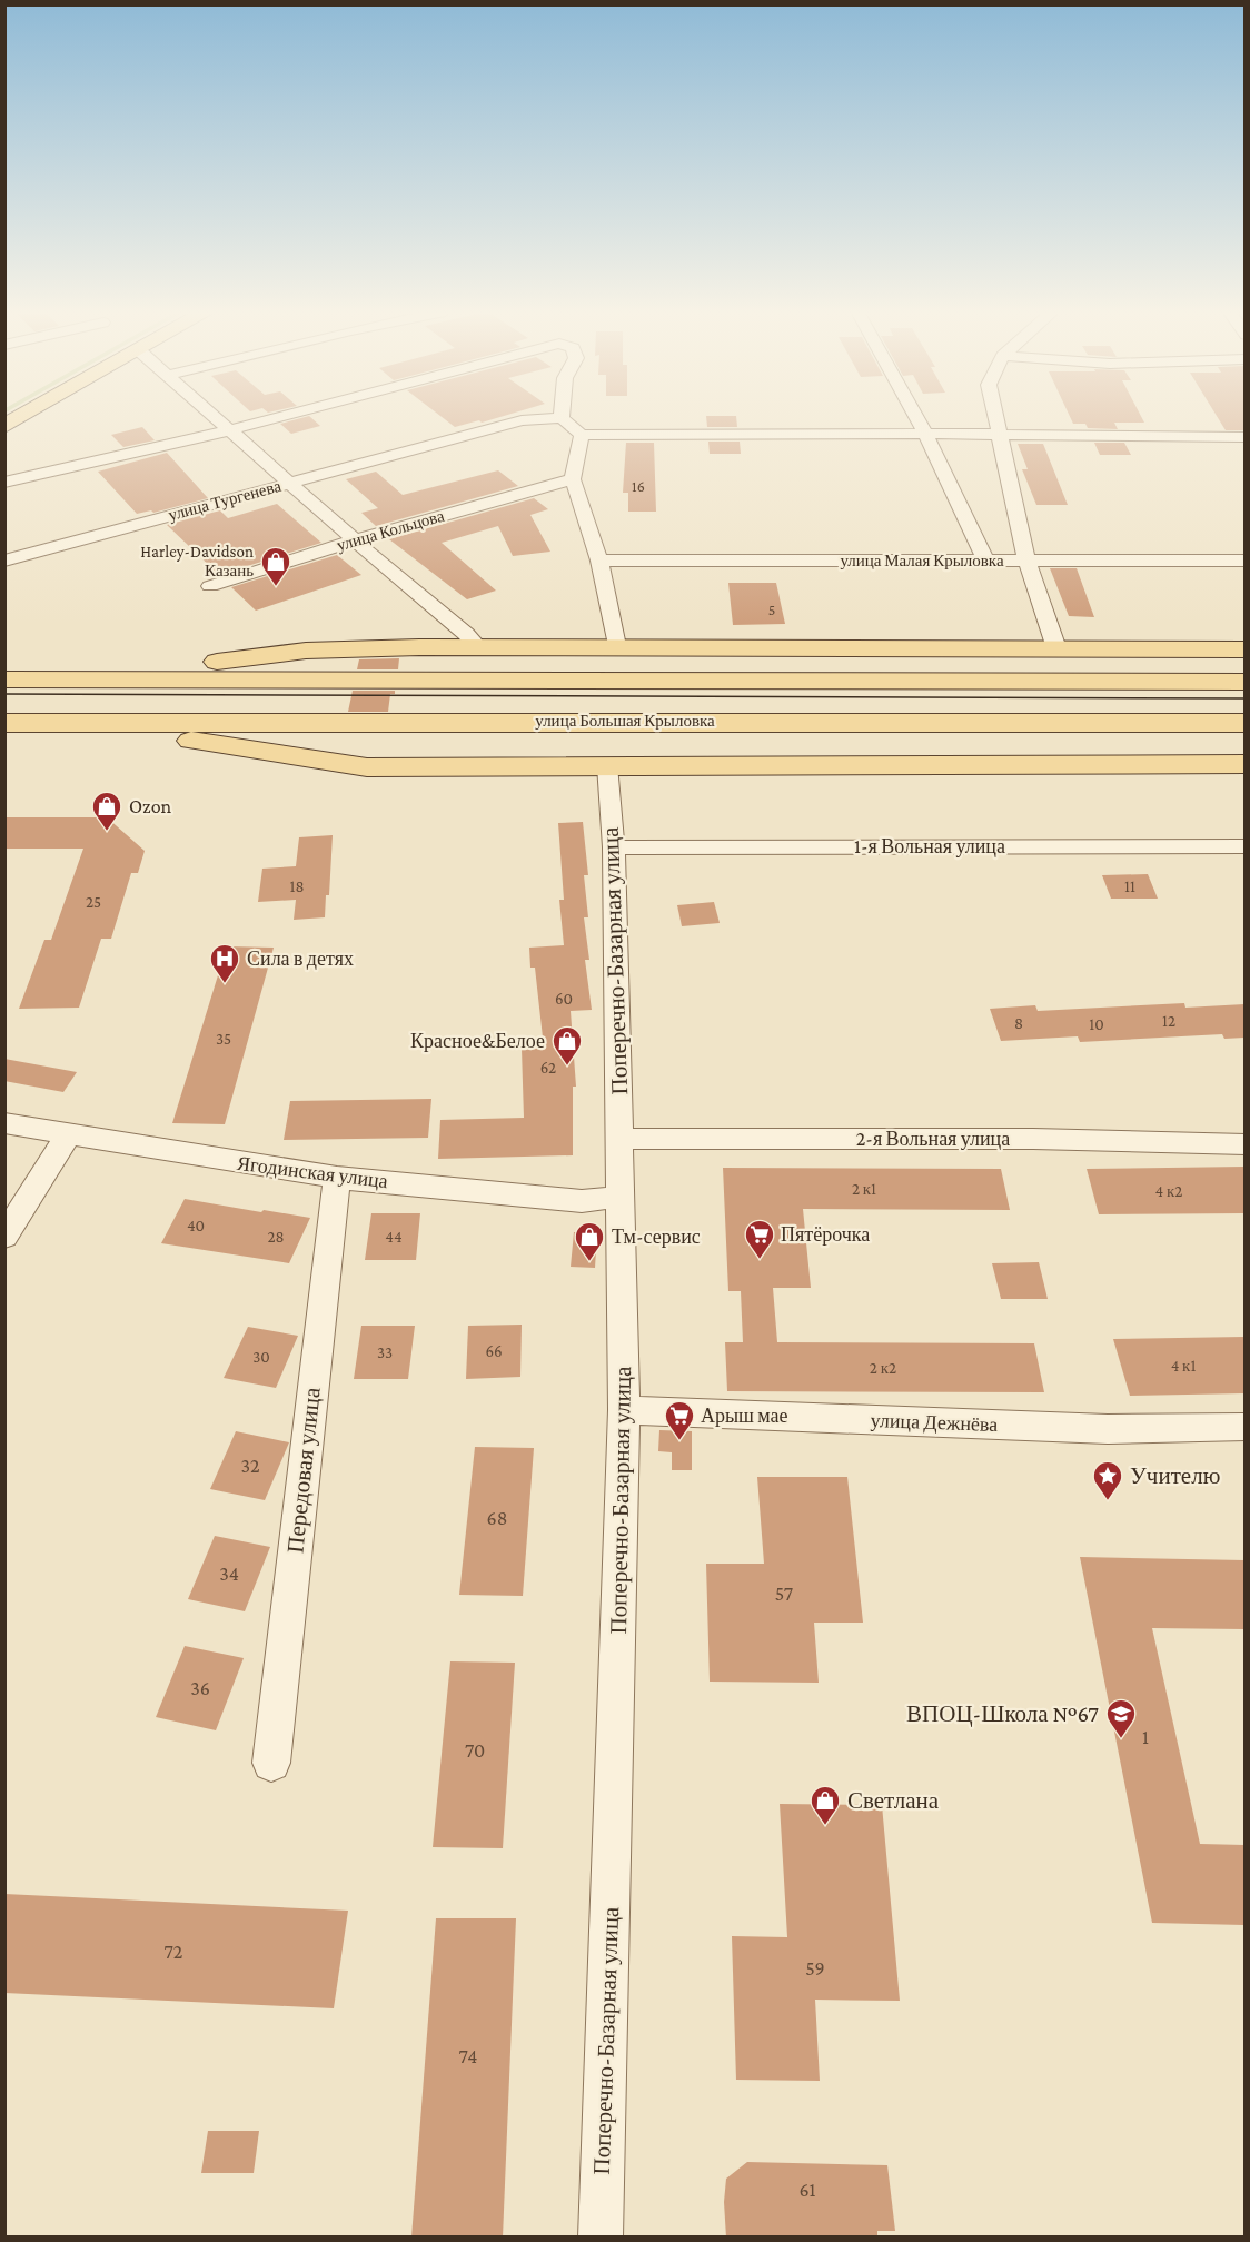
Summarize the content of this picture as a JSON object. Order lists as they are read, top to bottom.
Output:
{
  "streets": {
    "main road": ["улица Большая Крыловка"],
    "street": [
      "улица Тургенева",
      "улица Кольцова",
      "улица Малая Крыловка",
      "1-я Вольная улица",
      "Поперечно-Базарная улица",
      "2-я Вольная улица",
      "Ягодинская улица",
      "улица Дежнёва",
      "Передовая улица"
    ]
  },
  "crossings": [
    ["1-я Вольная улица", "Поперечно-Базарная улица"],
    ["Поперечно-Базарная улица", "2-я Вольная улица"],
    ["Поперечно-Базарная улица", "Ягодинская улица"],
    ["Поперечно-Базарная улица", "улица Дежнёва"],
    ["Ягодинская улица", "Передовая улица"]
  ],
  "places": {
    "shop": [
      "Harley-Davidson Казань",
      "Ozon",
      "Красное&Белое",
      "Тм-сервис",
      "Светлана"
    ],
    "hospital": ["Сила в детях"],
    "supermarket": ["Пятёрочка", "Арыш мае"],
    "place": ["Учителю"],
    "school or university": ["ВПОЦ-Школа №67"]
  },
  "house_numbers": [
    "16",
    "5",
    "18",
    "11",
    "25",
    "60",
    "12",
    "8",
    "10",
    "35",
    "62",
    "2 к1",
    "4 к2",
    "40",
    "28",
    "44",
    "66",
    "33",
    "30",
    "4 к1",
    "2 к2",
    "32",
    "68",
    "34",
    "57",
    "36",
    "1",
    "70",
    "72",
    "59",
    "74",
    "61"
  ]
}
